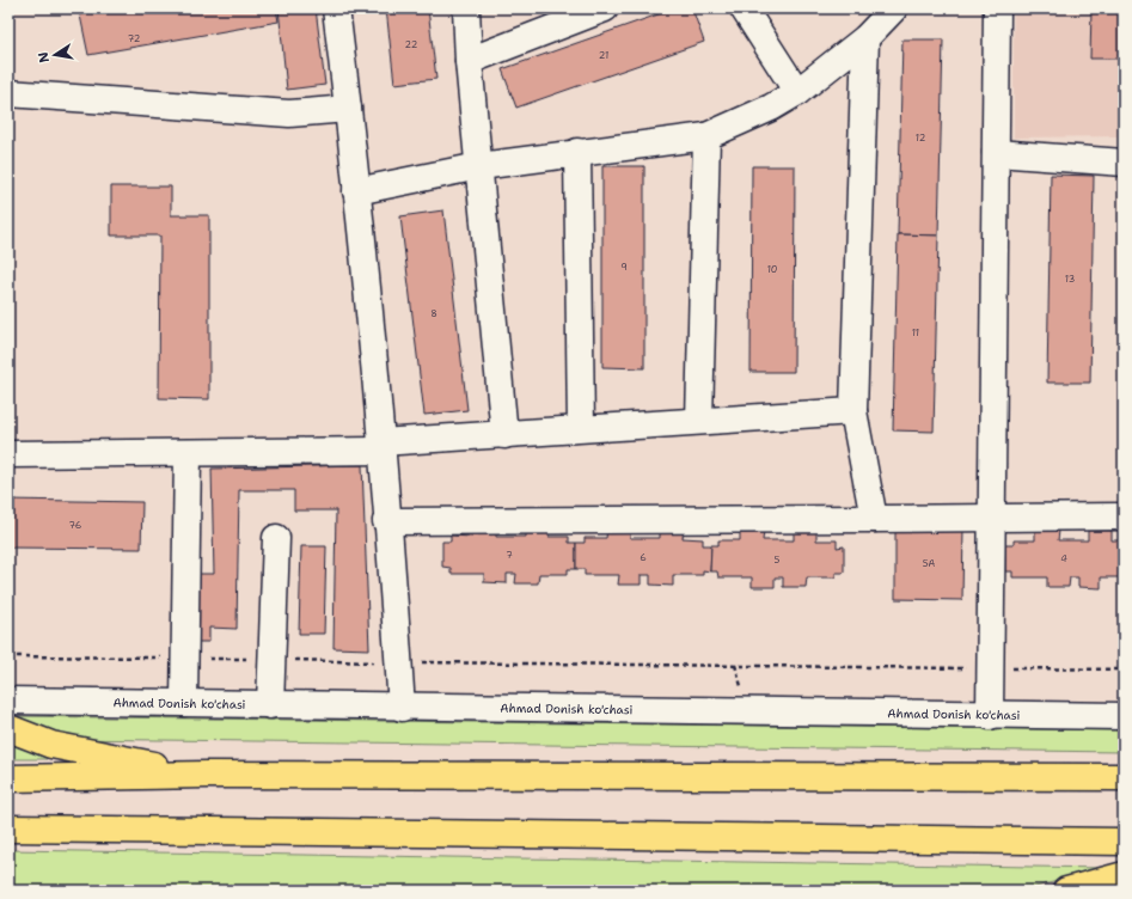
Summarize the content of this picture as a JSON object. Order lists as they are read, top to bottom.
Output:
{
  "streets": {
    "street": ["Ahmad Donish ko'chasi"]
  },
  "house_numbers": [
    "72",
    "22",
    "21",
    "12",
    "9",
    "10",
    "13",
    "8",
    "11",
    "76",
    "7",
    "6",
    "4",
    "5",
    "5А"
  ],
  "north": "left"
}
